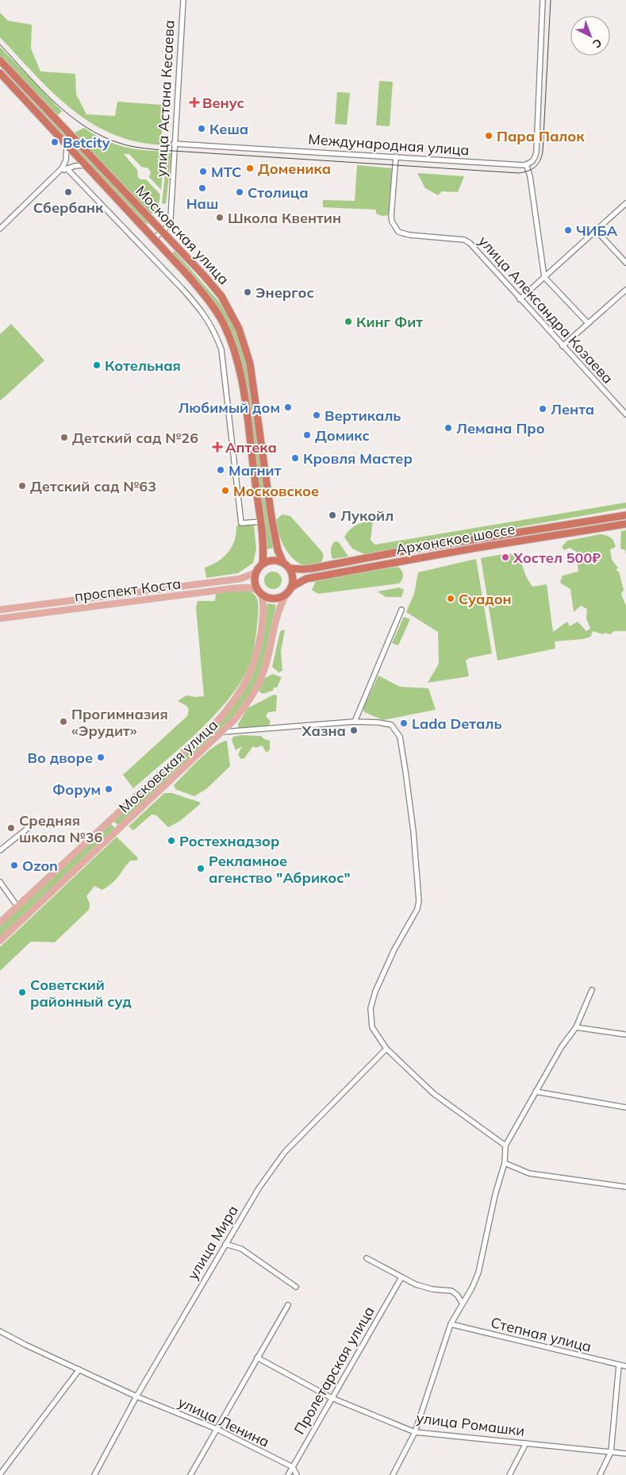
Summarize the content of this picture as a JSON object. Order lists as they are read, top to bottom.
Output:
{
  "streets": {
    "highway": ["Московская улица", "Архонское шоссе"],
    "main road": ["проспект Коста"],
    "street": [
      "улица Астана Кесаева",
      "Международная улица",
      "улица Александра Козаева",
      "улица Мира",
      "Степная улица",
      "Пролетарская улица",
      "улица Ленина",
      "улица Ромашки"
    ]
  },
  "crossings": [
    ["улица Астана Кесаева", "Международная улица"],
    ["улица Астана Кесаева", "Московская улица"],
    ["Международная улица", "улица Александра Козаева"],
    ["Московская улица", "Архонское шоссе"],
    ["Московская улица", "проспект Коста"],
    ["Архонское шоссе", "проспект Коста"],
    ["улица Мира", "улица Ленина"],
    ["Пролетарская улица", "улица Ленина"],
    ["Пролетарская улица", "улица Ромашки"]
  ],
  "places": {
    "health": ["Венус", "Аптека"],
    "other": [
      "Кеша",
      "Пара Палок",
      "Betcity",
      "Доменика",
      "МТС",
      "Наш",
      "Сбербанк",
      "Столица",
      "Школа Квентин",
      "ЧИБА",
      "Энергос",
      "Кинг Фит",
      "Котельная",
      "Любимый дом",
      "Лента",
      "Вертикаль",
      "Лемана Про",
      "Домикс",
      "Детский сад №26",
      "Кровля Мастер",
      "Магнит",
      "Детский сад №63",
      "Московское",
      "Лукойл",
      "Хостел 500₽",
      "Суадон",
      "Прогимназия «Эрудит»",
      "Lada Dеталь",
      "Хазна",
      "Во дворе",
      "Форум",
      "Средняя школа №36",
      "Ростехнадзор",
      "Ozon",
      "Рекламное агенство \"Абрикос\"",
      "Советский районный суд"
    ]
  },
  "north": "bottom right"
}
